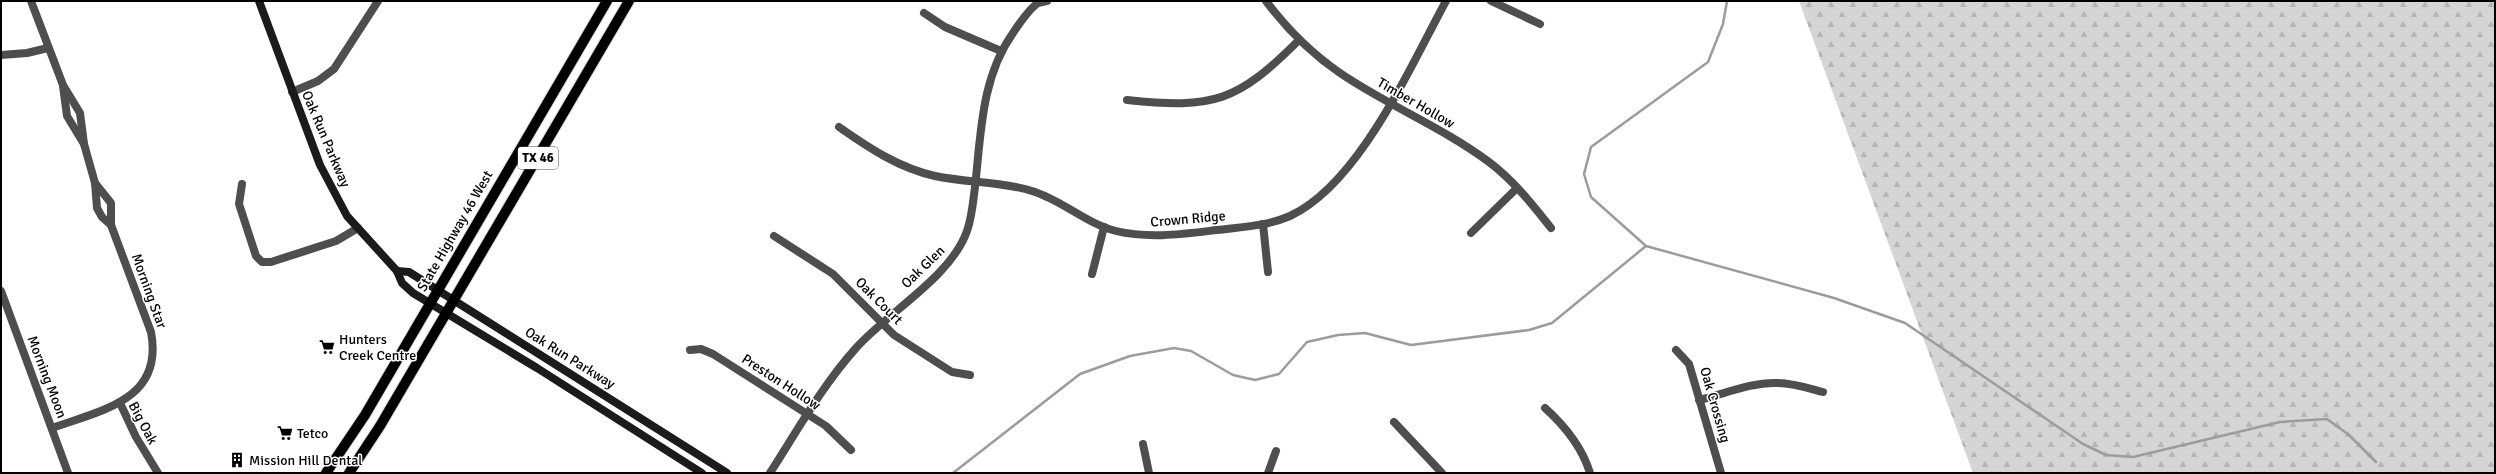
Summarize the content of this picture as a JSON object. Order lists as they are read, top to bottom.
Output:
{
  "streets": {
    "main road": ["TX 46", "State Highway 46 West"],
    "street": [
      "Timber Hollow",
      "Oak Run Parkway",
      "Crown Ridge",
      "Oak Glen",
      "Morning Star",
      "Oak Court",
      "Morning Moon",
      "Preston Hollow",
      "Oak Crossing",
      "Big Oak"
    ]
  },
  "crossings": [
    ["Timber Hollow", "Crown Ridge"],
    ["Oak Run Parkway", "TX 46"],
    ["Oak Run Parkway", "State Highway 46 West"],
    ["Crown Ridge", "Oak Glen"],
    ["Oak Glen", "Oak Court"],
    ["Oak Glen", "Preston Hollow"],
    ["Morning Star", "Big Oak"],
    ["Morning Moon", "Big Oak"]
  ],
  "places": {
    "supermarket": ["Hunters Creek Centre", "Tetco"],
    "building": ["Mission Hill Dental"]
  }
}
